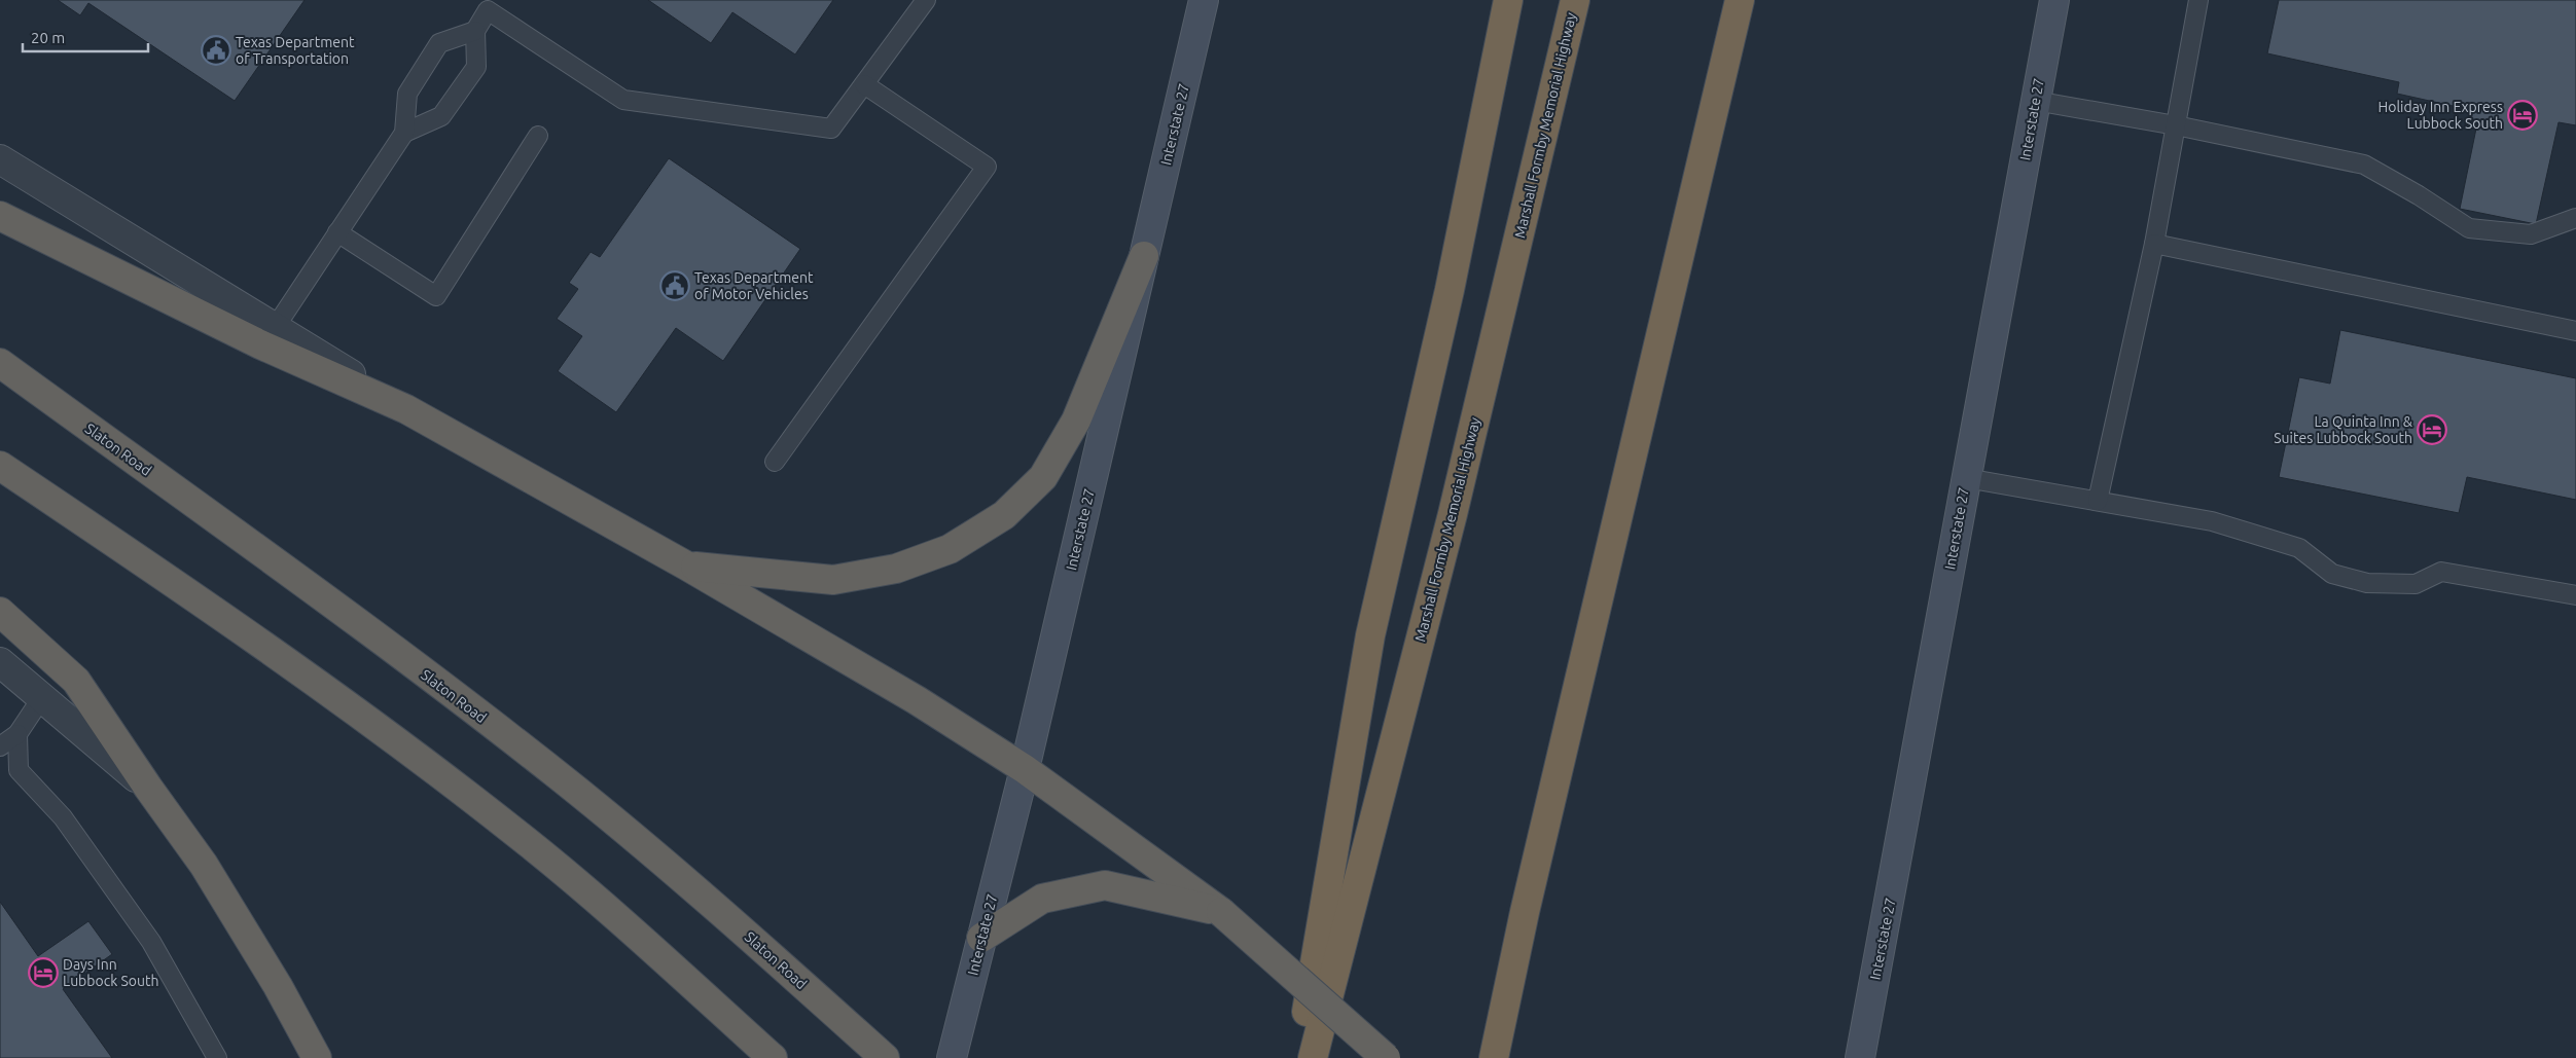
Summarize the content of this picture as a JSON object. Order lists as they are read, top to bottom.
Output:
{
  "streets": {
    "highway": ["Marshall Formby Memorial Highway", "Slaton Road"],
    "main road": ["Interstate 27"]
  },
  "places": {
    "public building": ["Texas Department of Transportation", "Texas Department of Motor Vehicles"],
    "hotel": ["Holiday Inn Express Lubbock South", "La Quinta Inn & Suites Lubbock South", "Days Inn Lubbock South"]
  },
  "scale_bar": "20 m"
}
